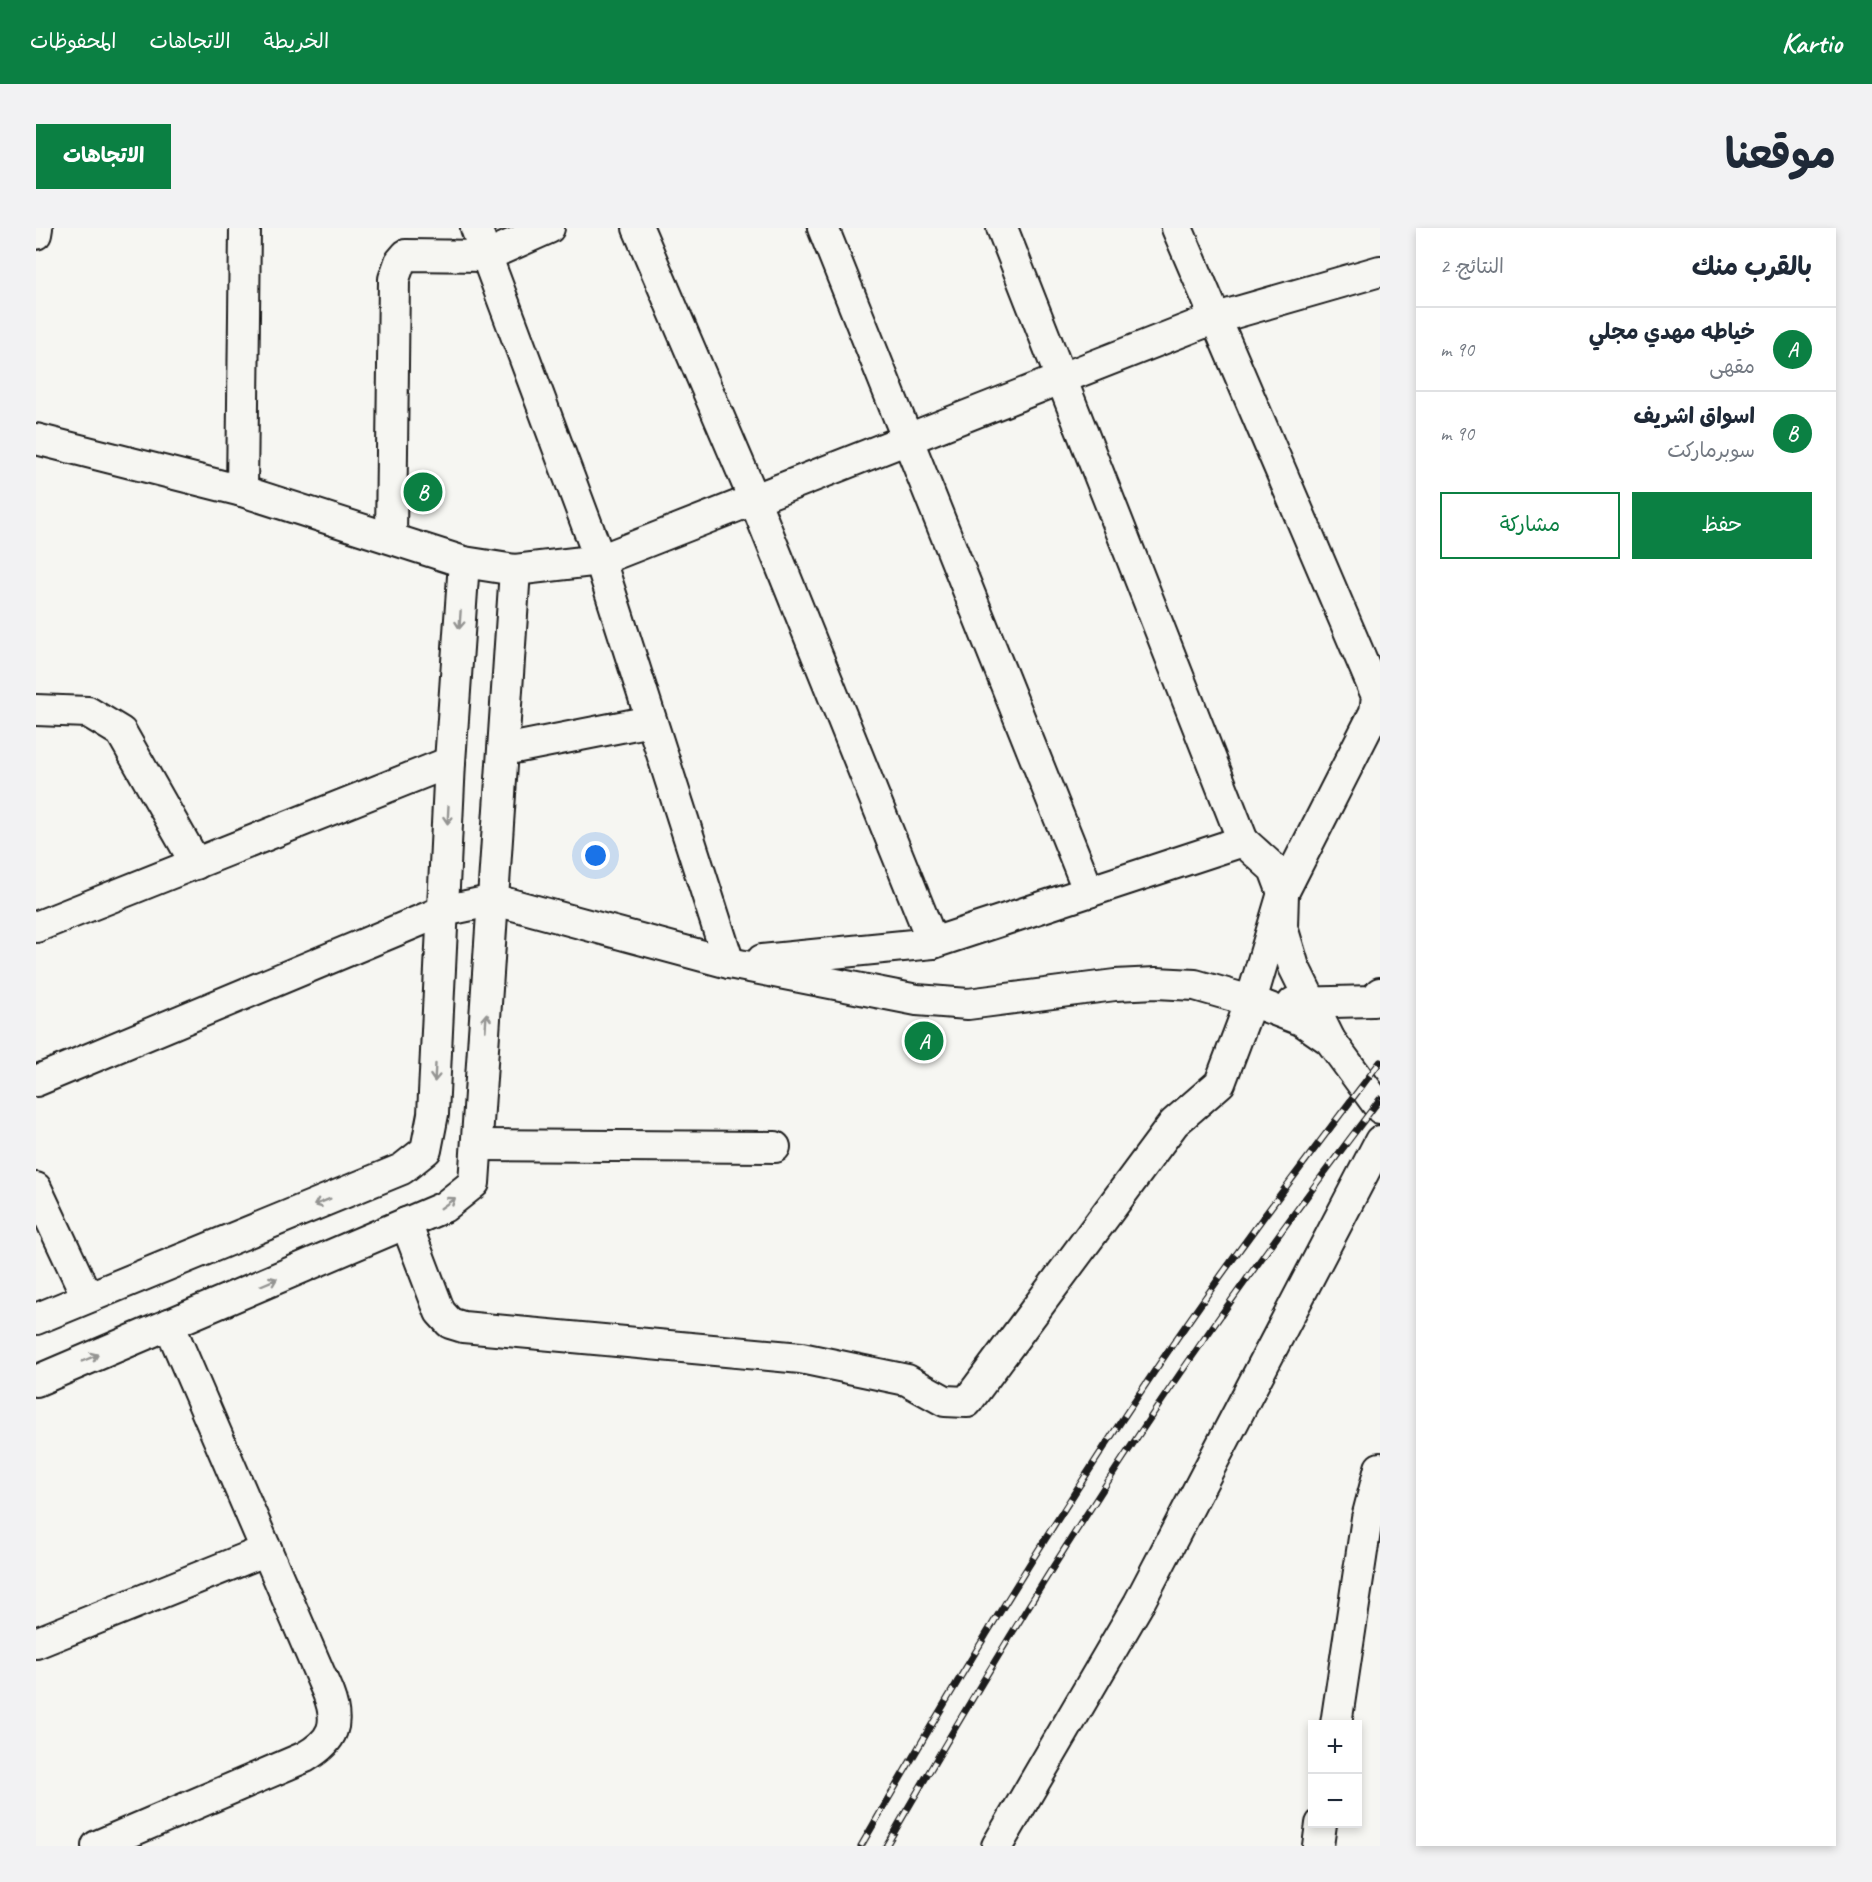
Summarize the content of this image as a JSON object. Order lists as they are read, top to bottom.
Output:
{
  "page": {
    "header": "Kartio",
    "nav": ["الخريطة", "الاتجاهات", "المحفوظات"],
    "title": "موقعنا",
    "buttons": [
      "الاتجاهات",
      ["حفظ", "مشاركة"]
    ],
    "heading": ["بالقرب منك", "النتائج: 2"],
    "list": [
      {
        "mark": "A",
        "name": "خياطه مهدي مجلي",
        "note": "مقهى",
        "value": "90 m"
      },
      {
        "mark": "B",
        "name": "اسواق اشريف",
        "note": "سوبرماركت",
        "value": "90 m"
      }
    ],
    "pins": ["B", "A"],
    "map_buttons": ["+", "−"]
  }
}
